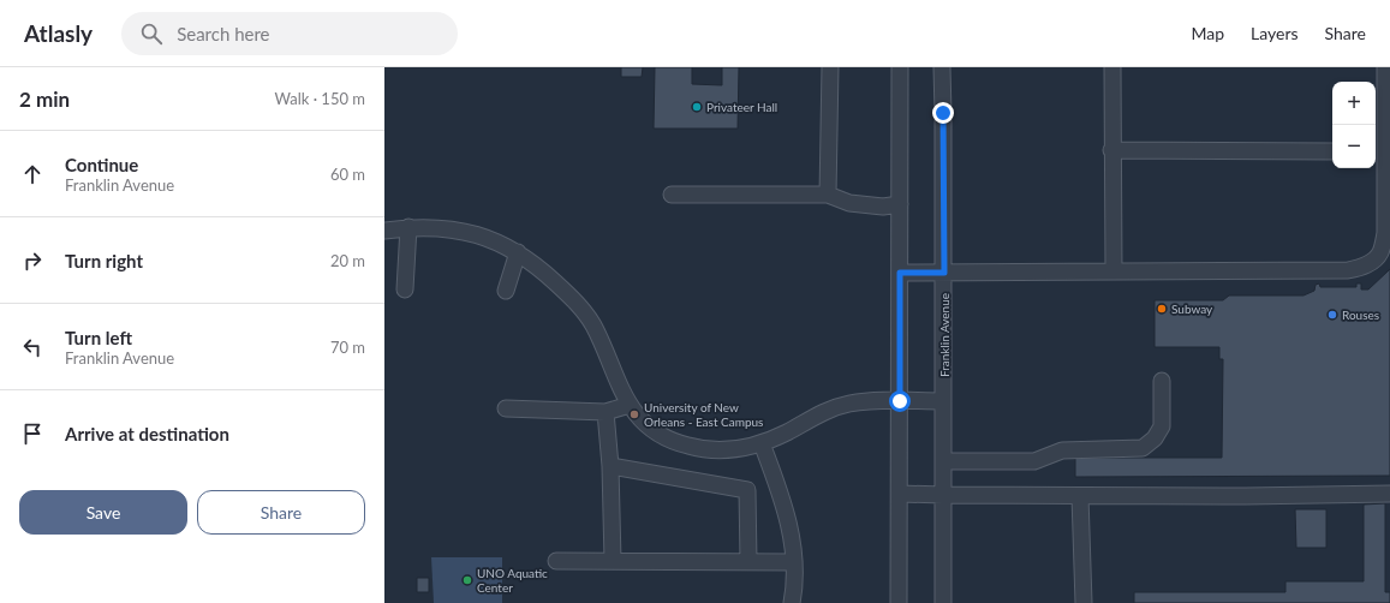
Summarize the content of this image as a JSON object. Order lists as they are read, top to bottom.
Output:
{
  "streets": {
    "street": ["Franklin Avenue"]
  },
  "places": [
    "Privateer Hall",
    "Subway",
    "Rouses",
    "University of New Orleans - East Campus",
    "UNO Aquatic Center"
  ],
  "page": {
    "header": "Atlasly",
    "search": "Search here",
    "nav": ["Map", "Layers", "Share"],
    "heading": ["2 min", "Walk · 150 m"],
    "map_buttons": ["+", "−"],
    "list": [
      ["Continue", "Franklin Avenue", "60 m"],
      ["Turn right", "20 m"],
      ["Turn left", "Franklin Avenue", "70 m"],
      "Arrive at destination"
    ],
    "buttons": ["Save", "Share"]
  }
}
